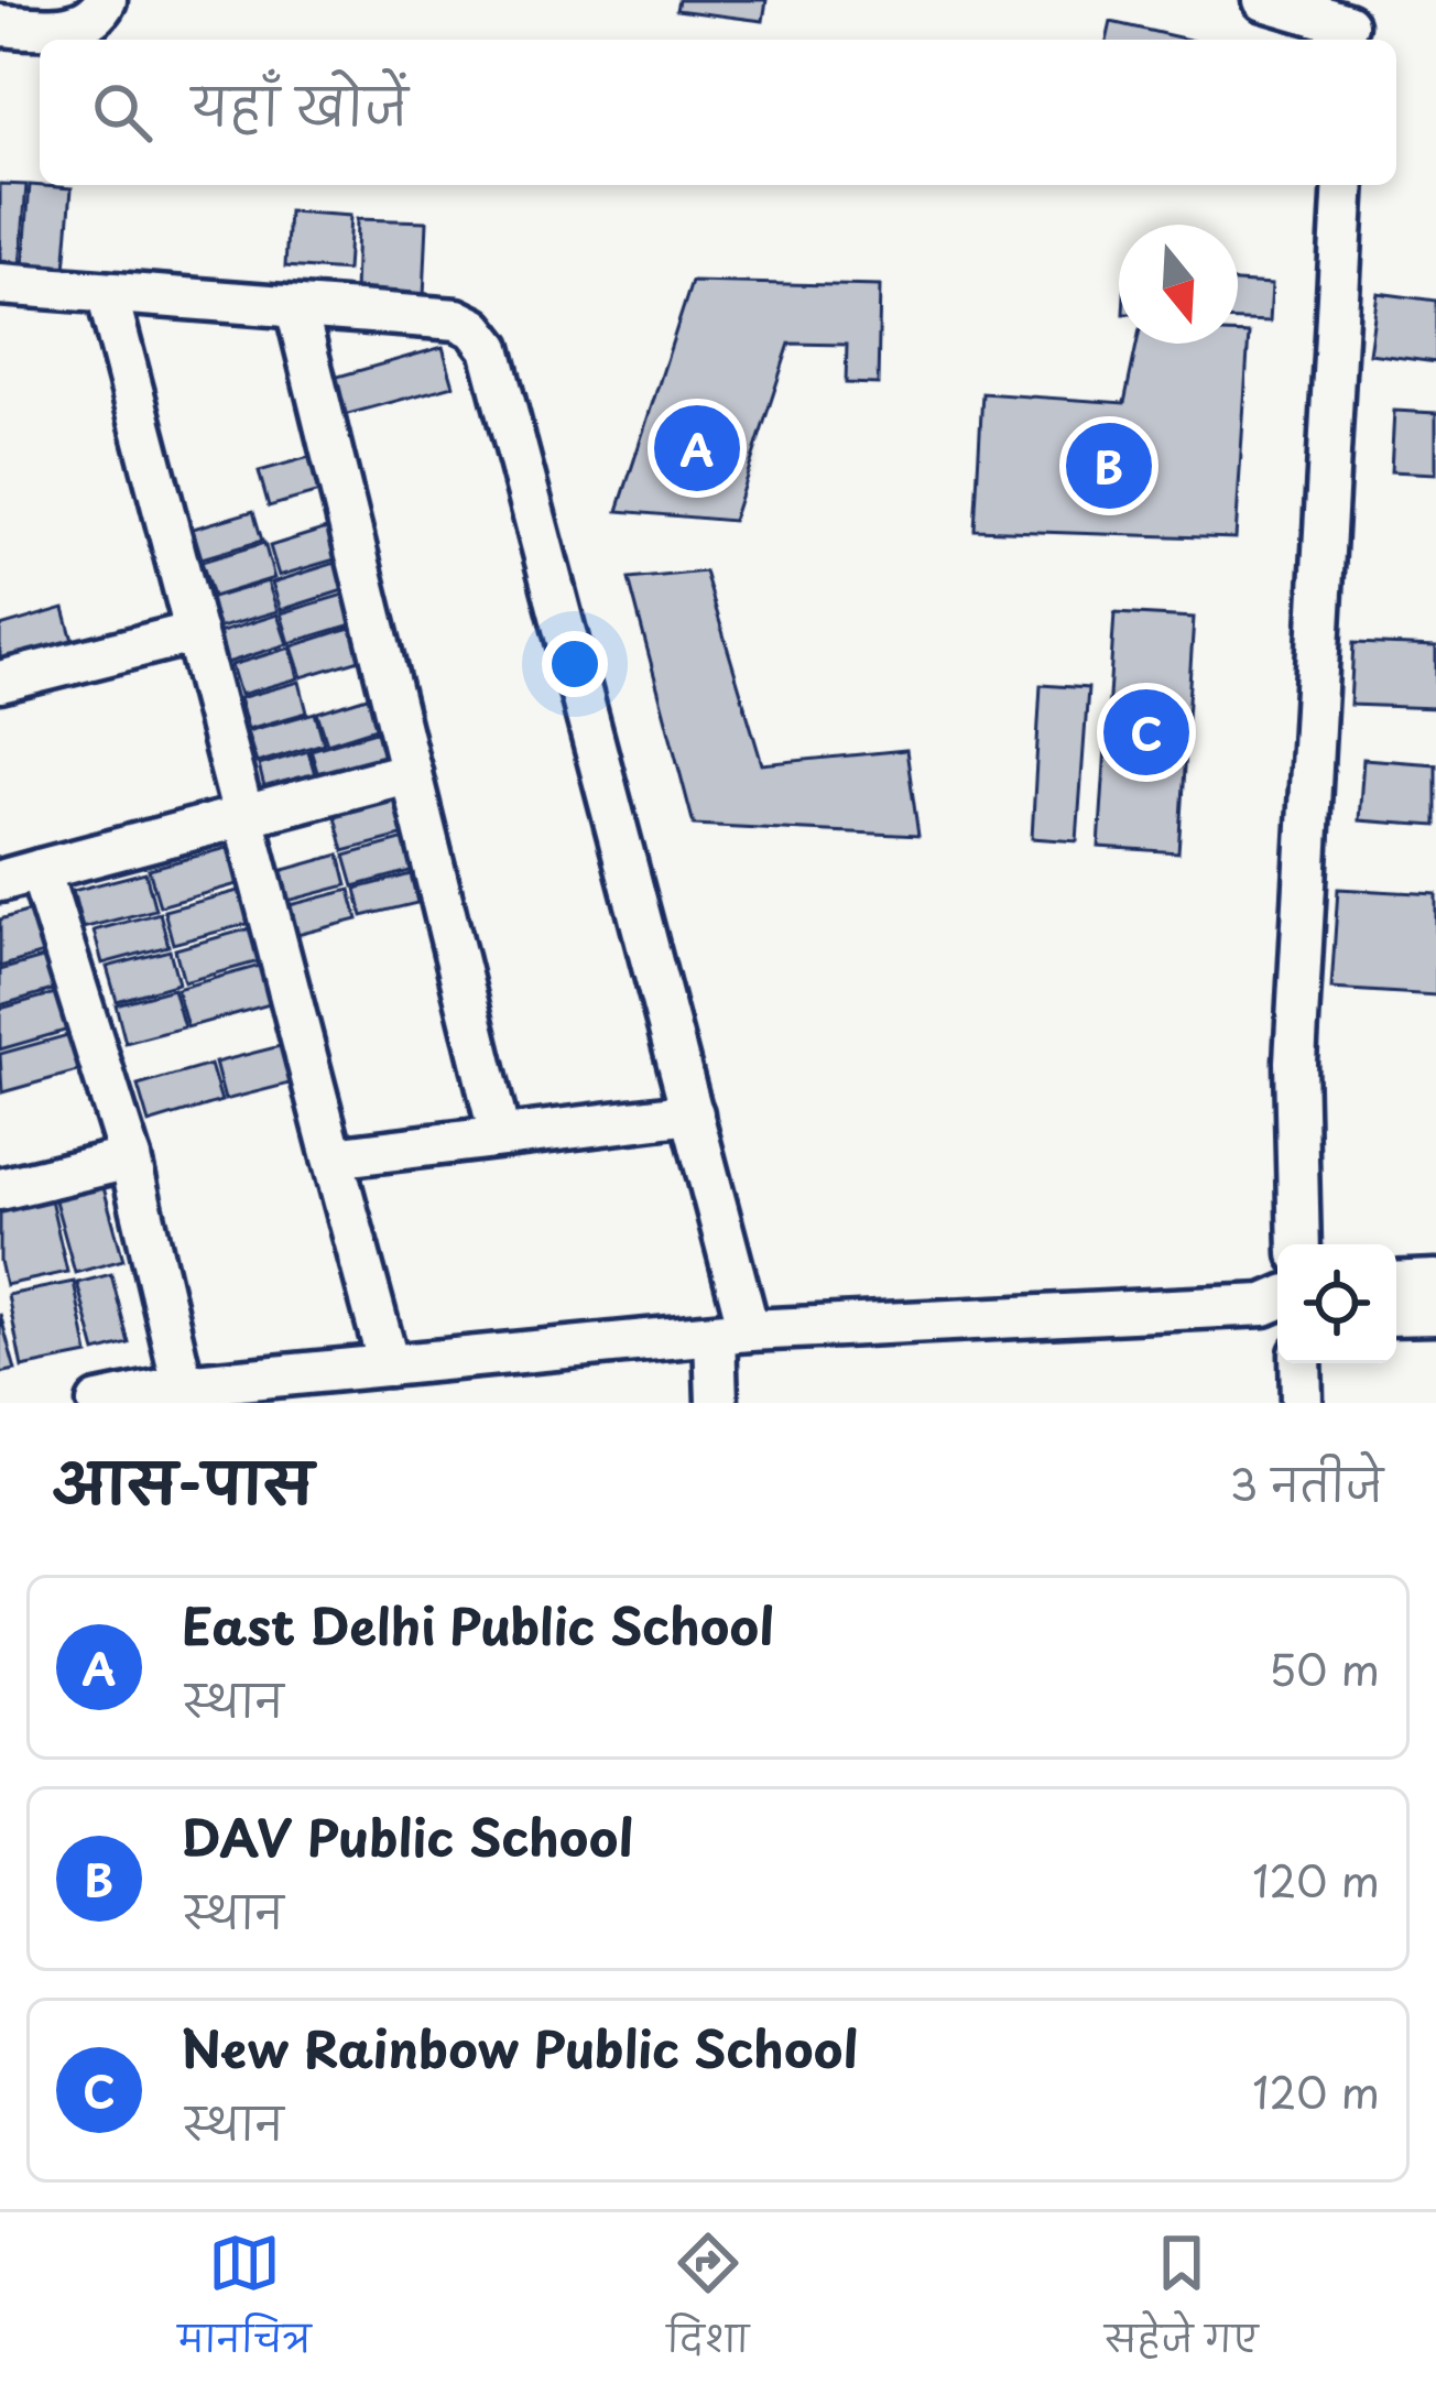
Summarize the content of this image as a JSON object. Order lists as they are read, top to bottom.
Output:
{
  "north": "bottom",
  "page": {
    "search": "यहाँ खोजें",
    "pins": ["A", "B", "C"],
    "heading": ["आस-पास", "3 नतीजे"],
    "list": [
      {
        "mark": "A",
        "name": "East Delhi Public School",
        "note": "स्थान",
        "value": "50 m"
      },
      {
        "mark": "B",
        "name": "DAV Public School",
        "note": "स्थान",
        "value": "120 m"
      },
      {
        "mark": "C",
        "name": "New Rainbow Public School",
        "note": "स्थान",
        "value": "120 m"
      }
    ],
    "nav": ["मानचित्र", "दिशा", "सहेजे गए"]
  }
}
